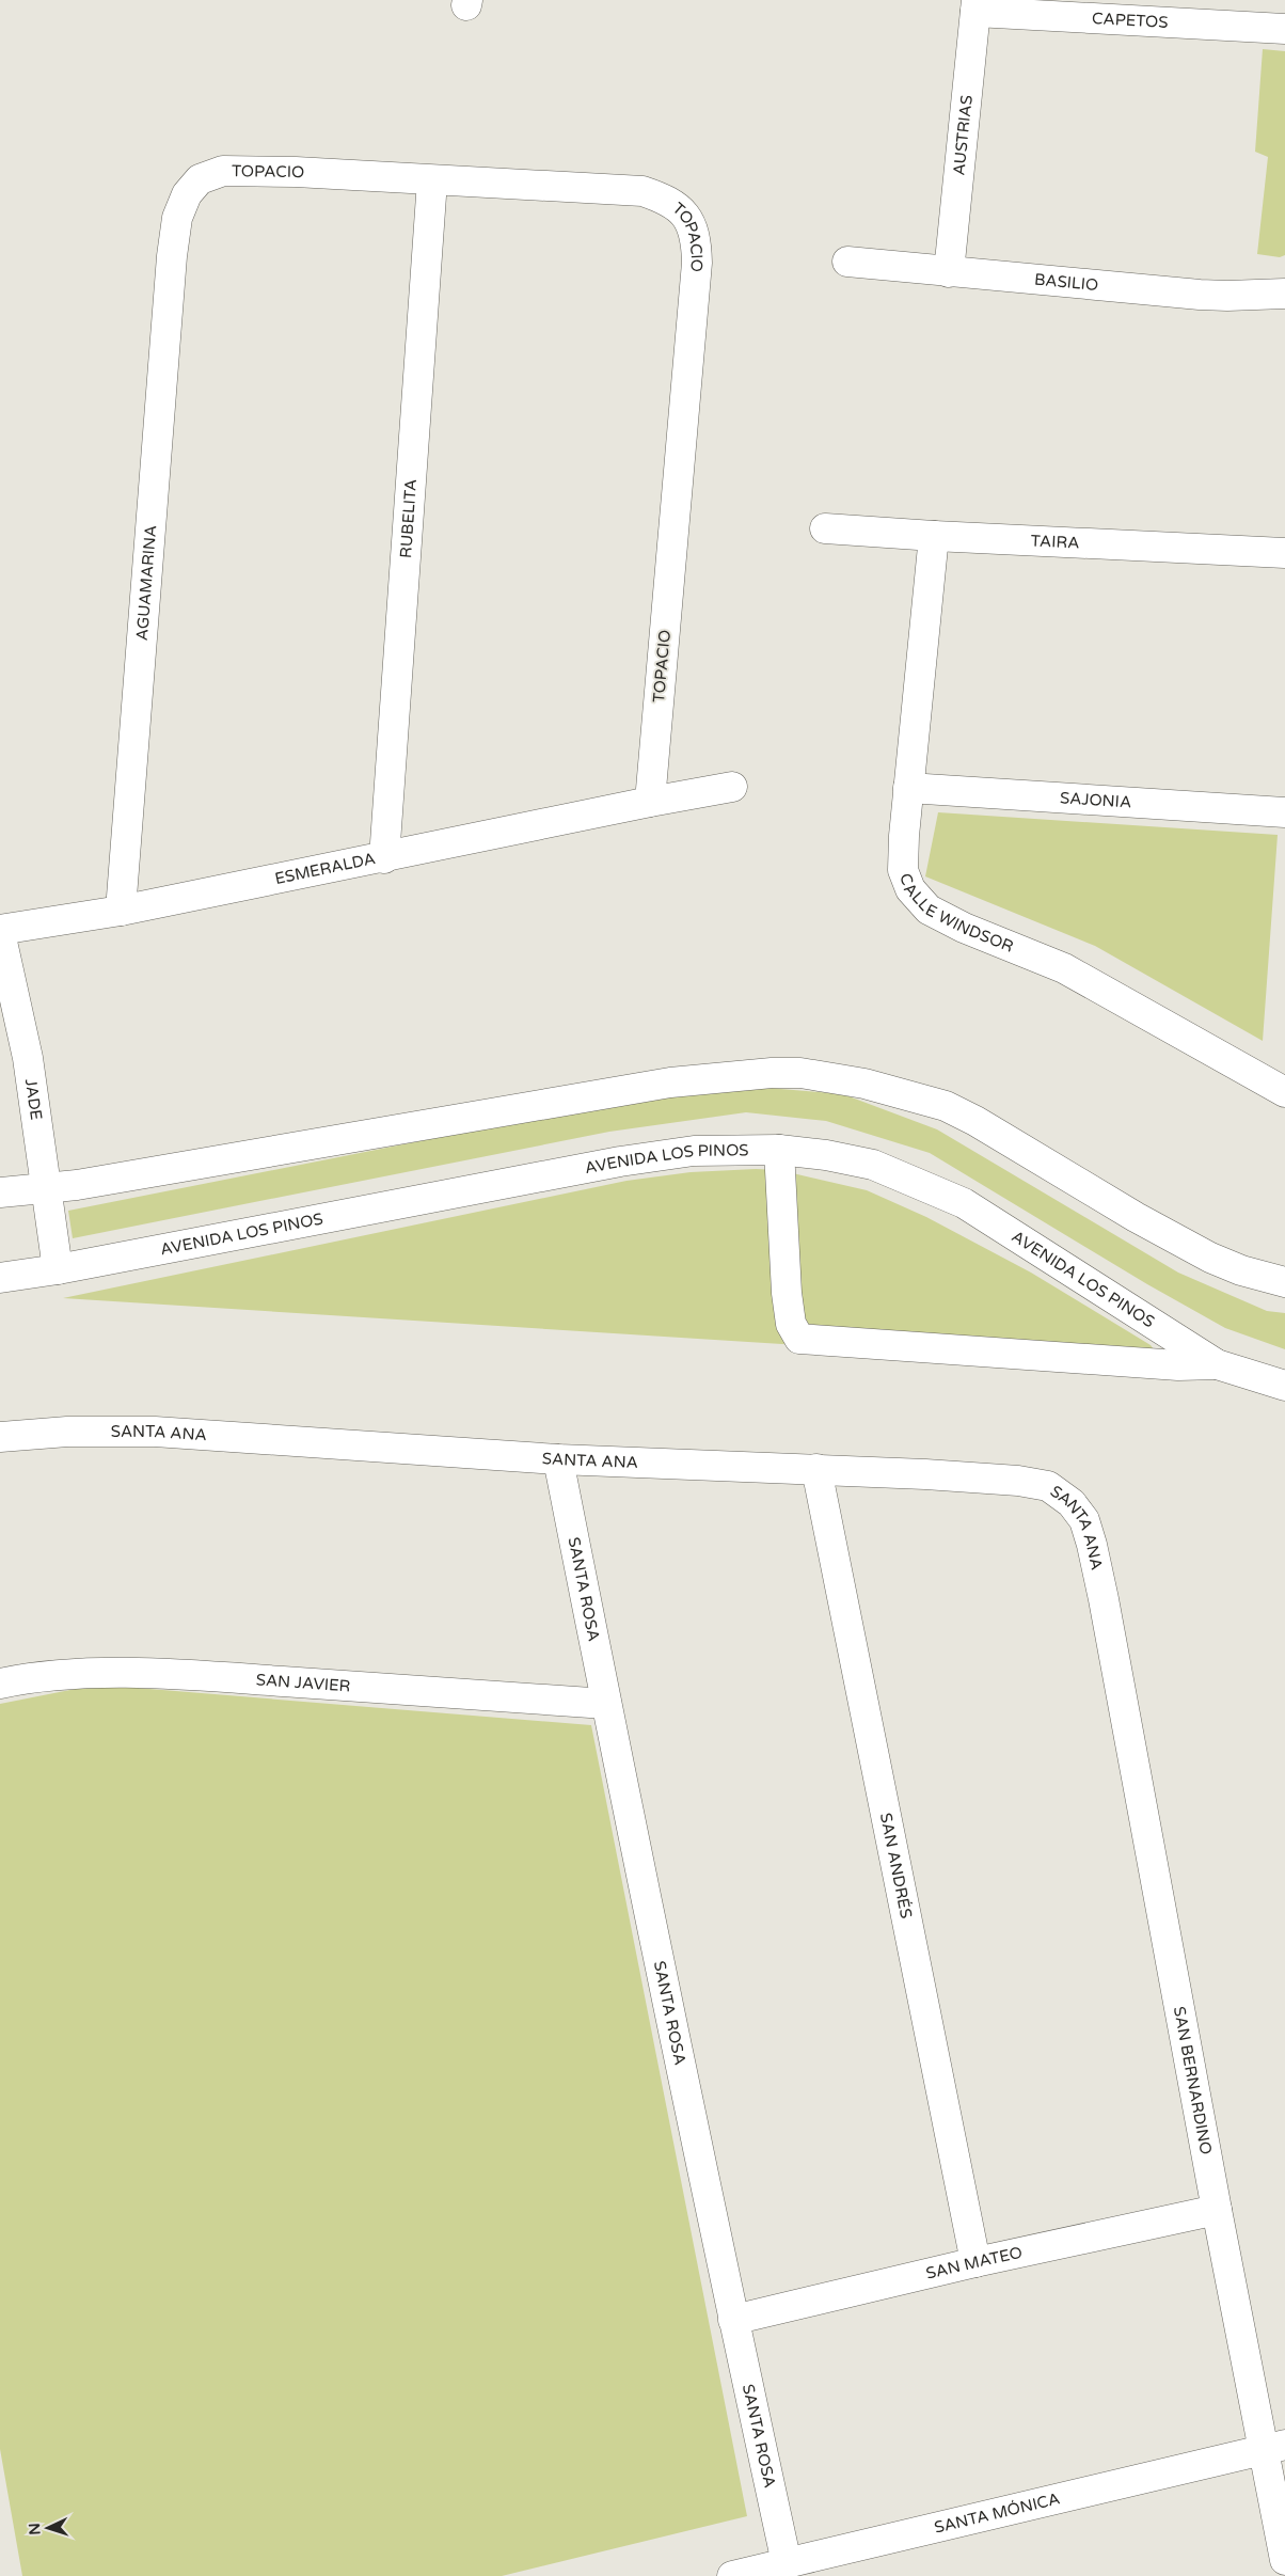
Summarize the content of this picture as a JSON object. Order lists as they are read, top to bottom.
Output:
{
  "streets": {
    "street": [
      "CAPETOS",
      "AUSTRIAS",
      "TOPACIO",
      "BASILIO",
      "RUBELITA",
      "TAIRA",
      "AGUAMARINA",
      "SAJONIA",
      "ESMERALDA",
      "CALLE WINDSOR",
      "JADE",
      "AVENIDA LOS PINOS",
      "SANTA ANA",
      "SANTA ROSA",
      "SAN JAVIER",
      "SAN ANDRÉS",
      "SAN BERNARDINO",
      "SAN MATEO",
      "SANTA MÓNICA"
    ]
  },
  "crossings": [
    ["CAPETOS", "AUSTRIAS"],
    ["AUSTRIAS", "BASILIO"],
    ["TOPACIO", "RUBELITA"],
    ["TOPACIO", "AGUAMARINA"],
    ["TOPACIO", "ESMERALDA"],
    ["RUBELITA", "ESMERALDA"],
    ["TAIRA", "CALLE WINDSOR"],
    ["AGUAMARINA", "ESMERALDA"],
    ["SAJONIA", "CALLE WINDSOR"],
    ["ESMERALDA", "JADE"],
    ["JADE", "AVENIDA LOS PINOS"],
    ["SANTA ANA", "SANTA ROSA"],
    ["SANTA ANA", "SAN ANDRÉS"],
    ["SANTA ANA", "SAN BERNARDINO"],
    ["SANTA ROSA", "SAN JAVIER"],
    ["SANTA ROSA", "SAN MATEO"],
    ["SANTA ROSA", "SANTA MÓNICA"],
    ["SAN ANDRÉS", "SAN MATEO"],
    ["SAN BERNARDINO", "SAN MATEO"],
    ["SAN BERNARDINO", "SANTA MÓNICA"]
  ],
  "north": "left"
}
